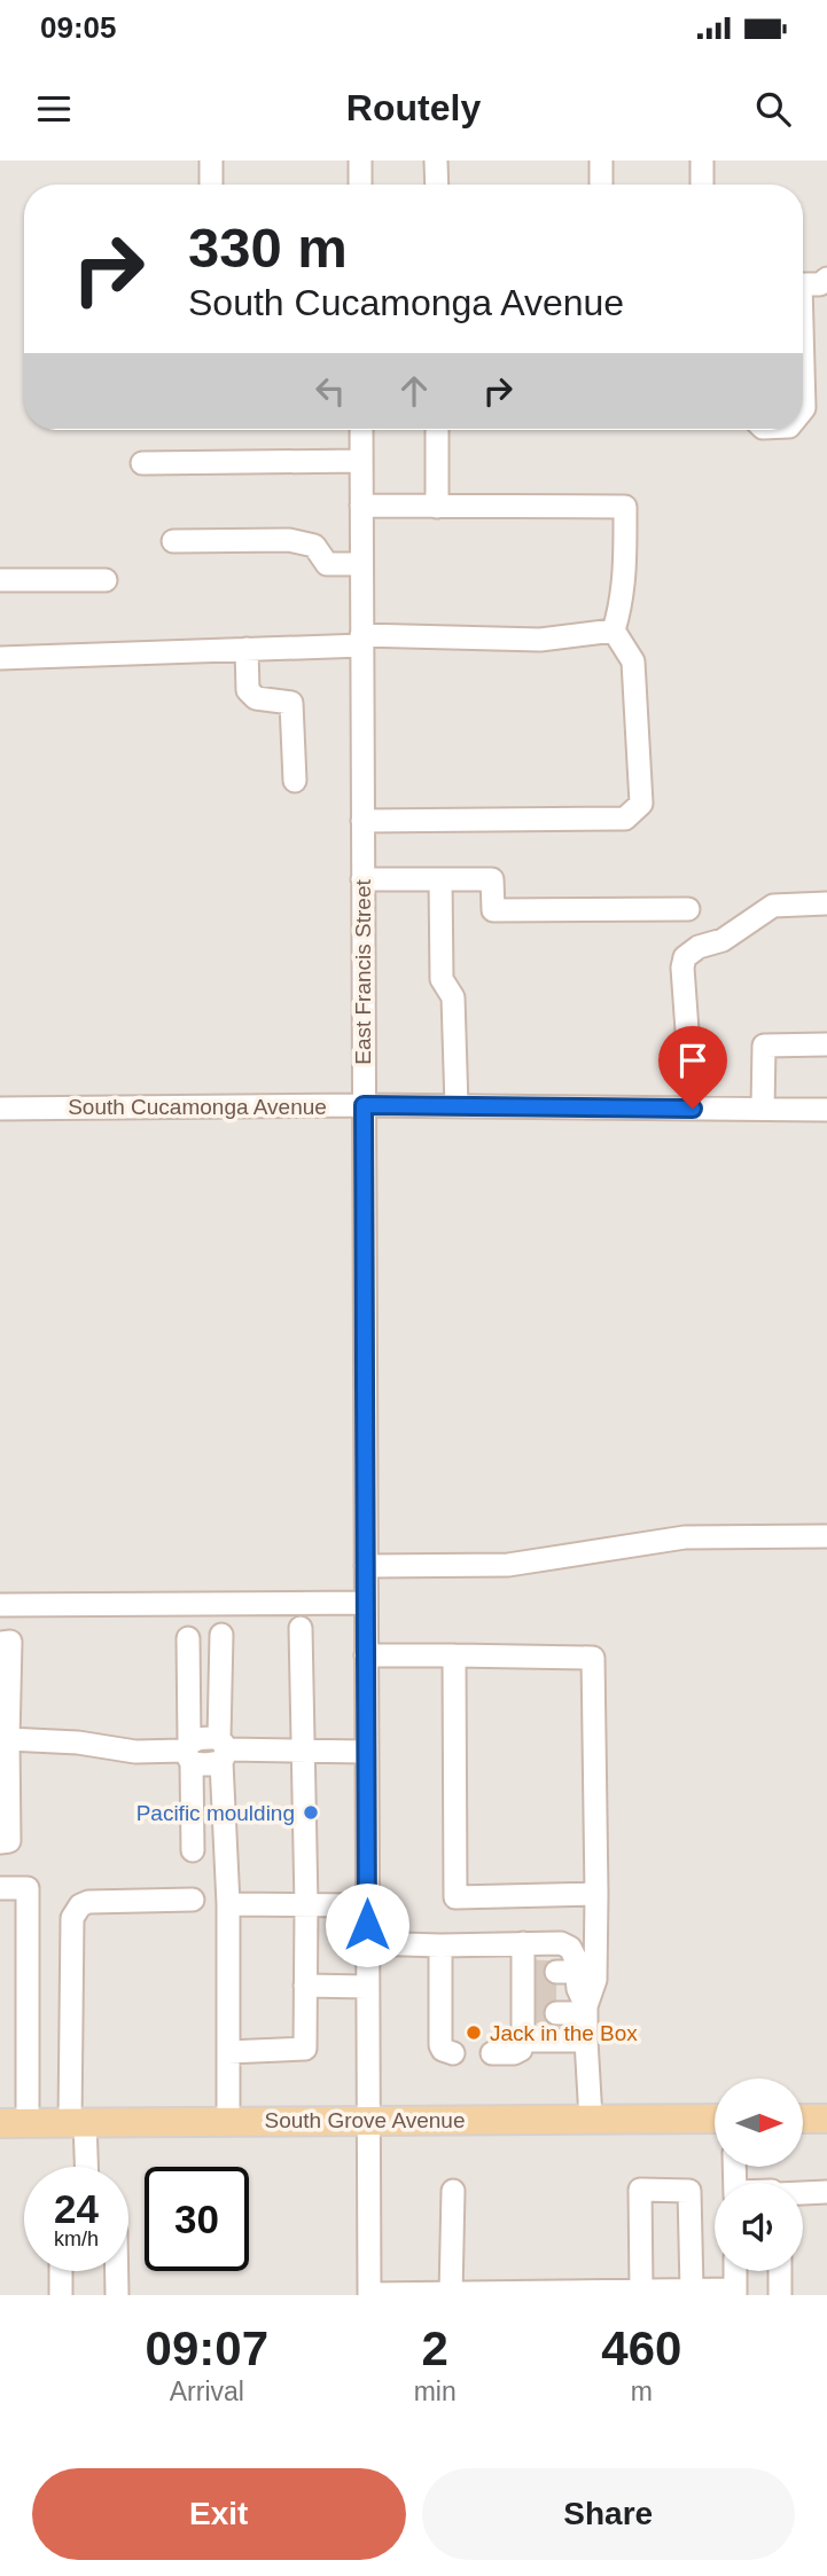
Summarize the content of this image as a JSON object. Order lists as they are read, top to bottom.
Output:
{
  "streets": {
    "main road": ["South Grove Avenue"],
    "street": ["East Francis Street", "South Cucamonga Avenue"]
  },
  "crossings": [
    ["East Francis Street", "South Cucamonga Avenue"],
    ["East Francis Street", "South Grove Avenue"]
  ],
  "places": ["Pacific moulding", "Jack in the Box"],
  "north": "right",
  "page": {
    "status": "09:05",
    "header": "Routely",
    "turn": ["330 m", "South Cucamonga Avenue"],
    "speed": "24 km/h",
    "limit": "30",
    "eta": [
      "09:07",
      "Arrival",
      "2",
      "min",
      "460",
      "m"
    ],
    "buttons": ["Exit", "Share"]
  }
}
